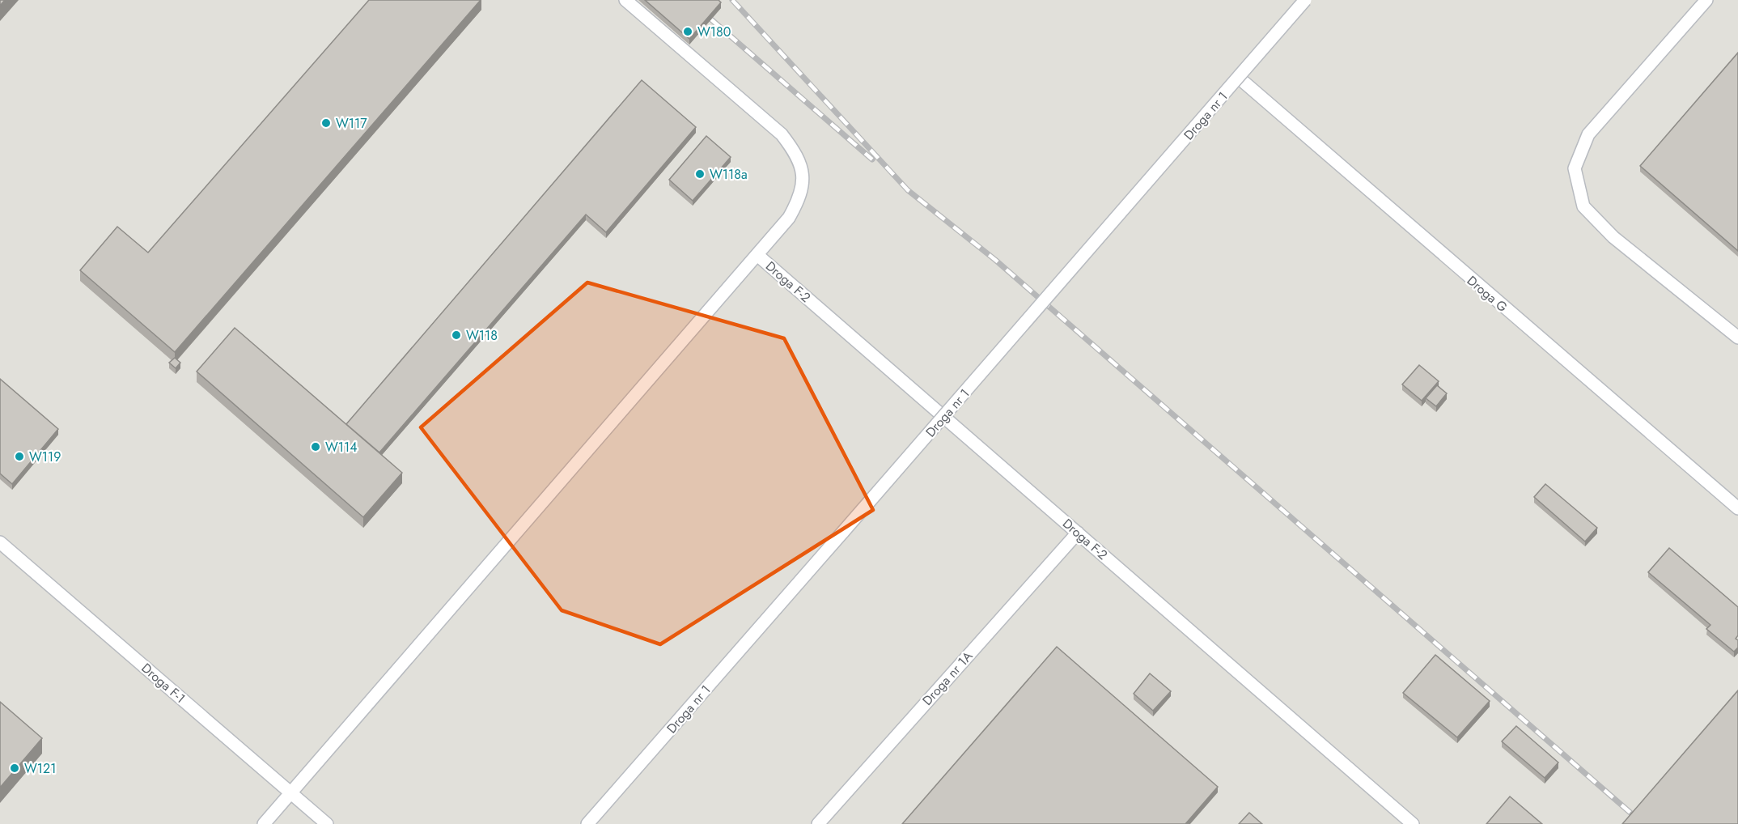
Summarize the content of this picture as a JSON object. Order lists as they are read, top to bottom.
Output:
{
  "streets": {
    "lane": [
      "Droga nr 1",
      "Droga F-2",
      "Droga G",
      "Droga nr 1A",
      "Droga F-1"
    ]
  },
  "crossings": [
    ["Droga nr 1", "Droga G"],
    ["Droga F-2", "Droga nr 1A"]
  ],
  "places": [
    "W180",
    "W117",
    "W118a",
    "W118",
    "W114",
    "W119",
    "W121"
  ]
}
